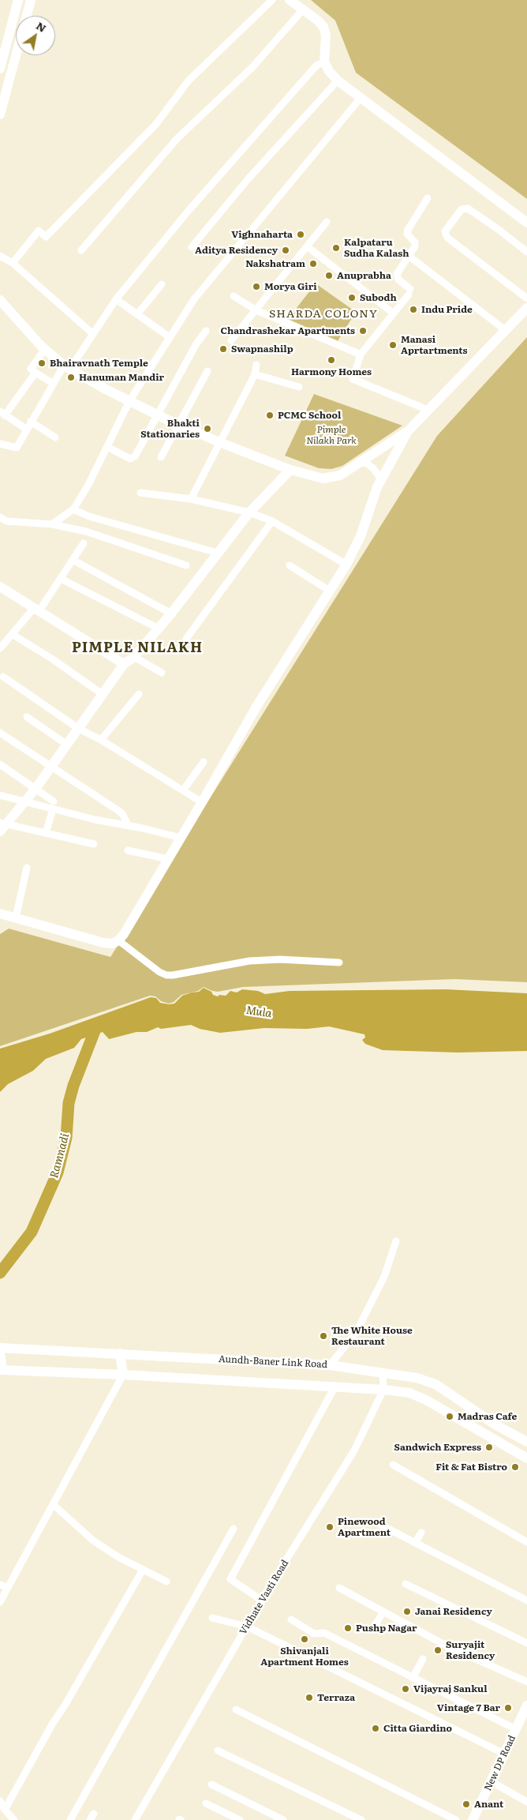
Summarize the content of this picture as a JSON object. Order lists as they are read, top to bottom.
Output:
{
  "streets": {
    "street": ["Aundh-Baner Link Road", "Vidhate Vasti Road", "New DP Road"]
  },
  "crossings": [
    ["Aundh-Baner Link Road", "Vidhate Vasti Road"]
  ],
  "districts": ["SHARDA COLONY", "PIMPLE NILAKH"],
  "water": ["Mula", "Ramnadi"],
  "parks": ["Pimple Nilakh Park"],
  "places": [
    "Vighnaharta",
    "Kalpataru Sudha Kalash",
    "Aditya Residency",
    "Nakshatram",
    "Anuprabha",
    "Morya Giri",
    "Subodh",
    "Indu Pride",
    "Chandrashekar Apartments",
    "Manasi Aprtartments",
    "Swapnashilp",
    "Harmony Homes",
    "Bhairavnath Temple",
    "Hanuman Mandir",
    "PCMC School",
    "Bhakti Stationaries",
    "The White House Restaurant",
    "Madras Cafe",
    "Sandwich Express",
    "Fit & Fat Bistro",
    "Pinewood Apartment",
    "Janai Residency",
    "Pushp Nagar",
    "Shivanjali Apartment Homes",
    "Suryajit Residency",
    "Vijayraj Sankul",
    "Terraza",
    "Vintage 7 Bar",
    "Citta Giardino",
    "Anant"
  ],
  "north": "top right"
}
